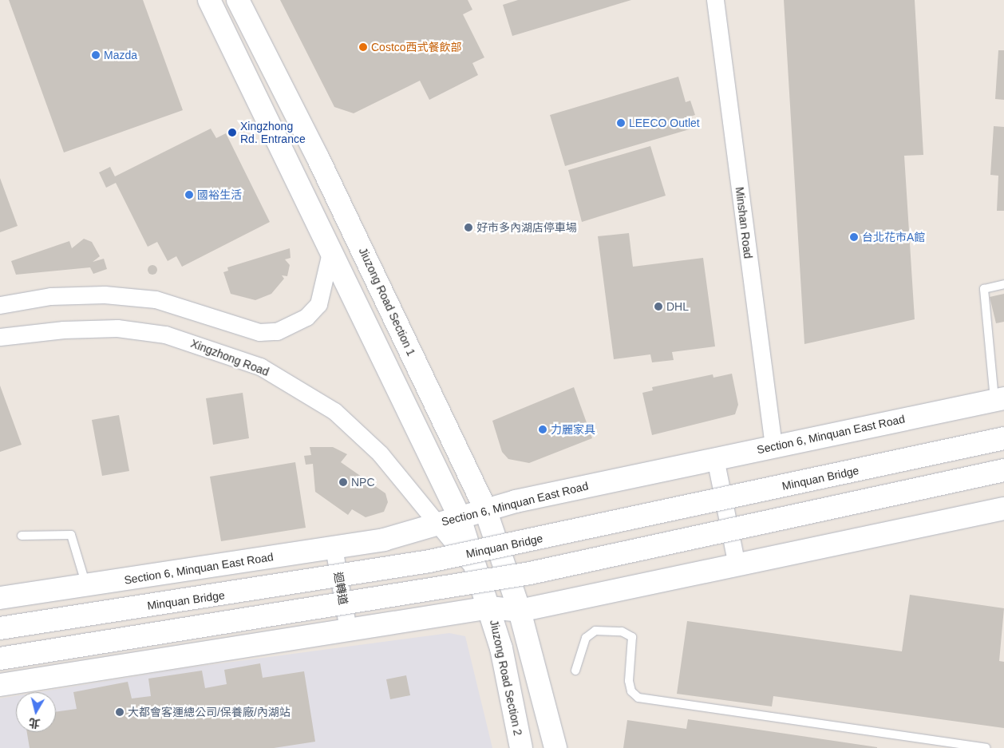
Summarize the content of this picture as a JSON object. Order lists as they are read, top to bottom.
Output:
{
  "streets": {
    "main road": [
      "Jiuzong Road Section 1",
      "Section 6, Minquan East Road",
      "Minquan Bridge",
      "Jiuzong Road Section 2"
    ],
    "street": ["Minshan Road", "Xingzhong Road", "迴轉道"]
  },
  "crossings": [
    ["Minshan Road", "Section 6, Minquan East Road"],
    ["Jiuzong Road Section 1", "Section 6, Minquan East Road"],
    ["Xingzhong Road", "Section 6, Minquan East Road"],
    ["Section 6, Minquan East Road", "迴轉道"]
  ],
  "places": [
    "Costco西式餐飲部",
    "Mazda",
    "LEECO Outlet",
    "Xingzhong Rd. Entrance",
    "國裕生活",
    "好市多內湖店停車場",
    "台北花市A館",
    "DHL",
    "力麗家具",
    "NPC",
    "大都會客運總公司/保養廠/內湖站"
  ],
  "north": "bottom"
}
